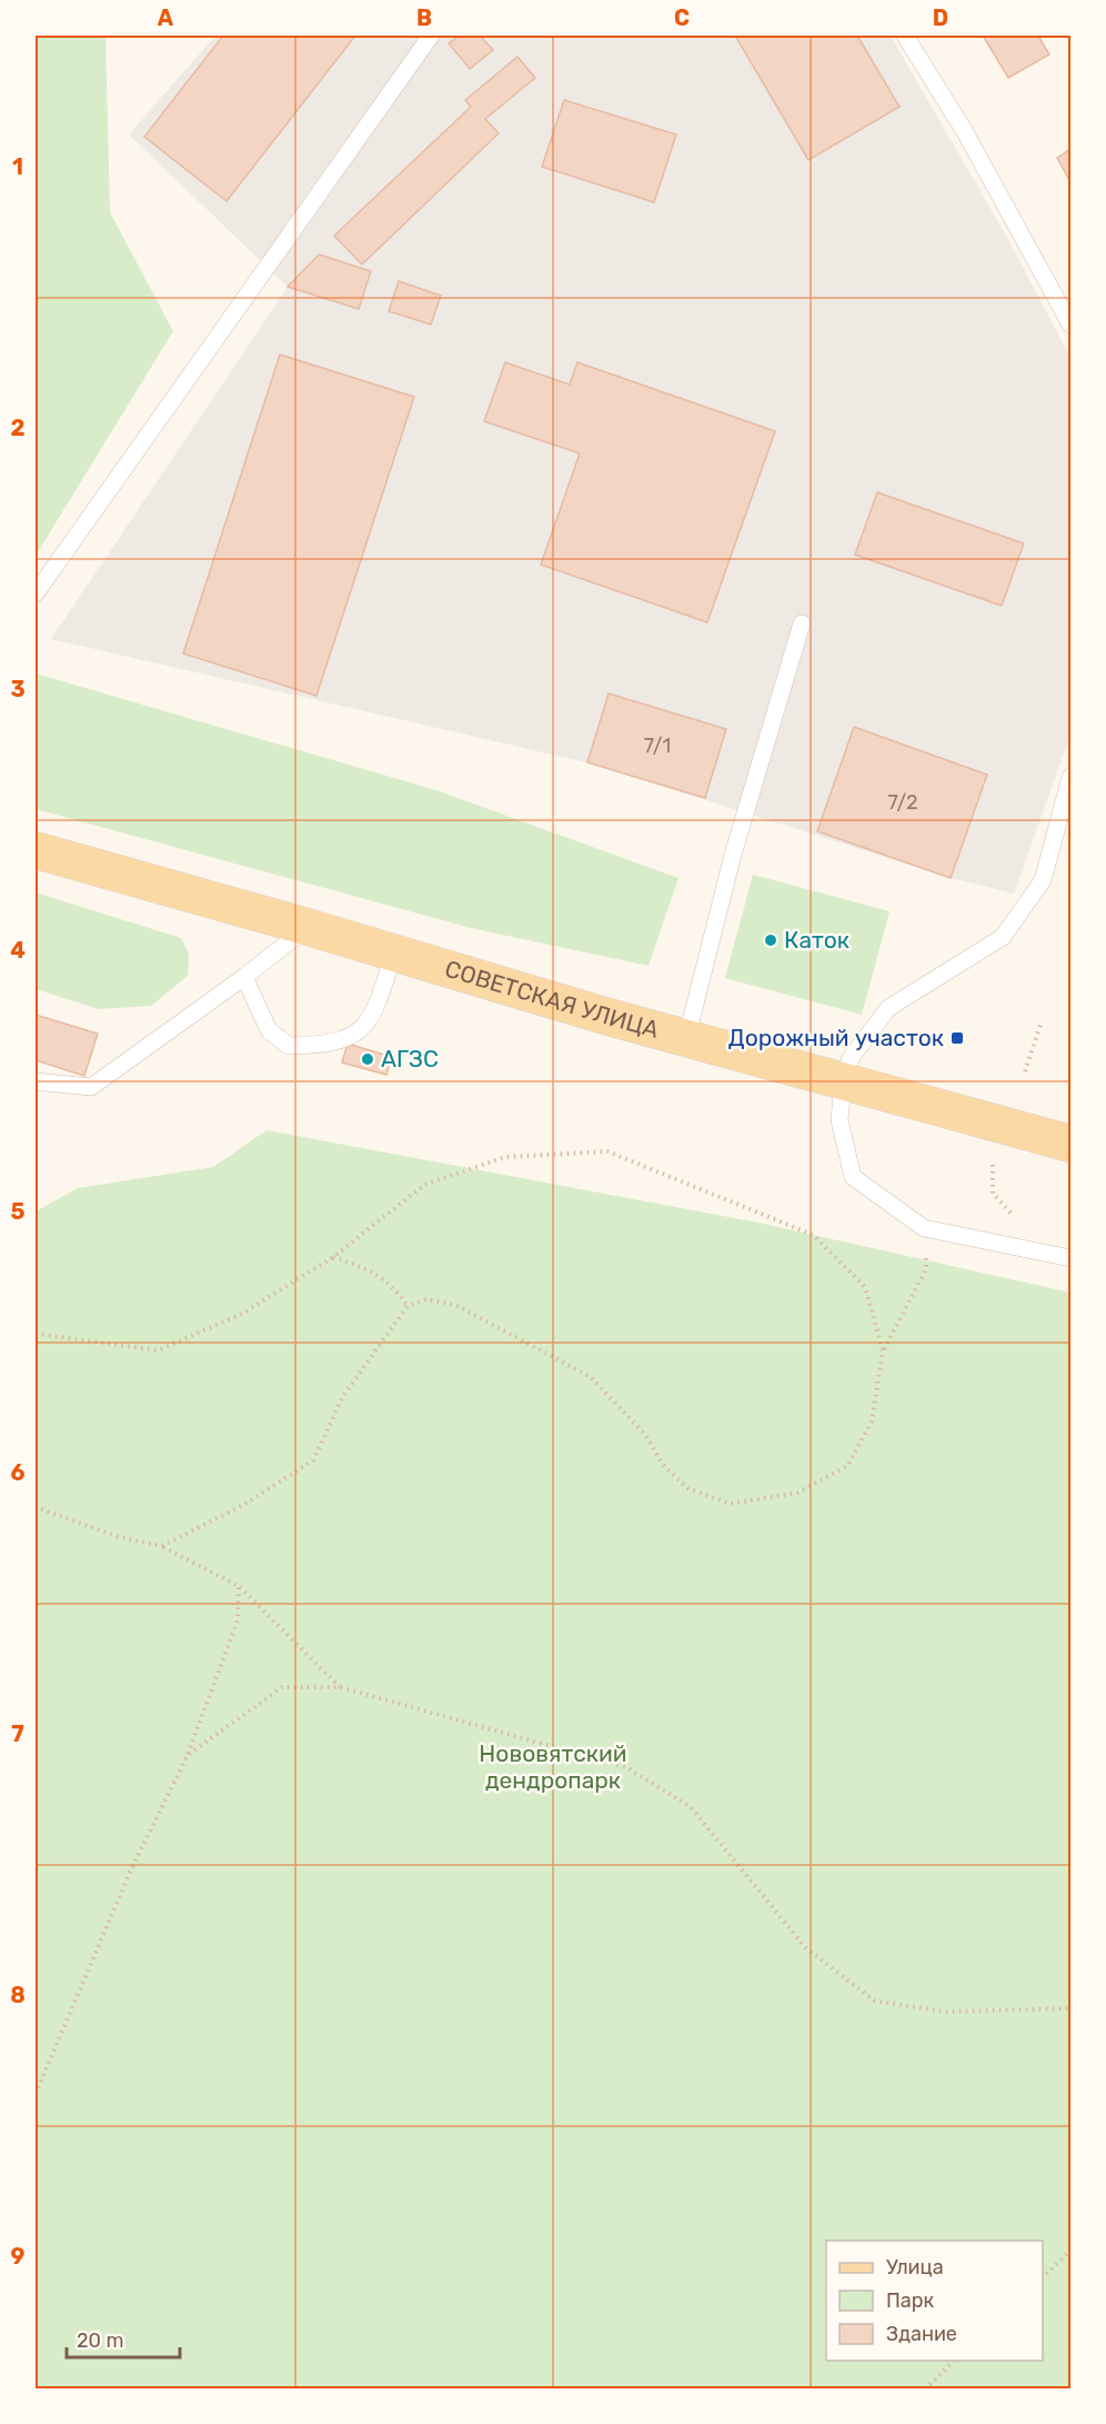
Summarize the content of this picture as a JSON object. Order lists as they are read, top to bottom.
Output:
{
  "streets": {
    "main road": ["СОВЕТСКАЯ УЛИЦА"]
  },
  "parks": ["Нововятский дендропарк"],
  "places": {
    "other": ["Каток", "АГЗС"],
    "transit": ["Дорожный участок"]
  },
  "house_numbers": ["7/1", "7/2"],
  "legend": ["Улица", "Парк", "Здание"],
  "scale_bar": "20 m",
  "grid": {
    "columns": [
      "A",
      "B",
      "C",
      "D"
    ],
    "rows": [
      "1",
      "2",
      "3",
      "4",
      "5",
      "6",
      "7",
      "8",
      "9"
    ]
  }
}
